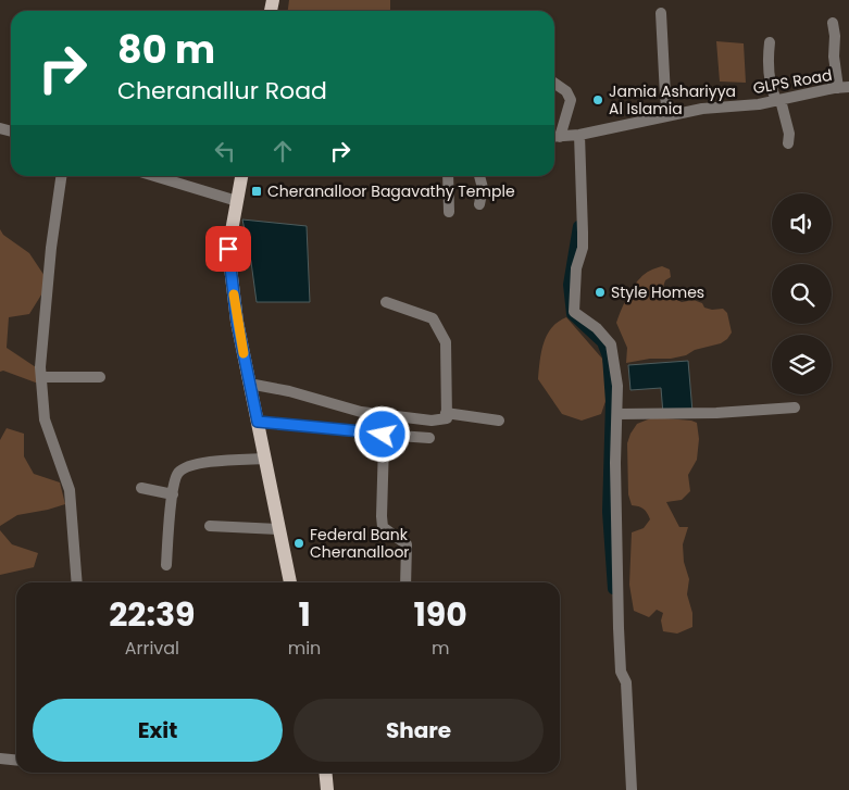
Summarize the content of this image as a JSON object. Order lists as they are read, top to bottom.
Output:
{
  "streets": {
    "street": ["GLPS Road"]
  },
  "places": {
    "other": ["Jamia Ashariyya Al Islamia", "Style Homes", "Federal Bank Cheranalloor"],
    "transit": ["Cheranalloor Bagavathy Temple"]
  },
  "page": {
    "turn": ["80 m", "Cheranallur Road"],
    "eta": [
      "22:39",
      "Arrival",
      "1",
      "min",
      "190",
      "m"
    ],
    "buttons": ["Exit", "Share"]
  }
}
